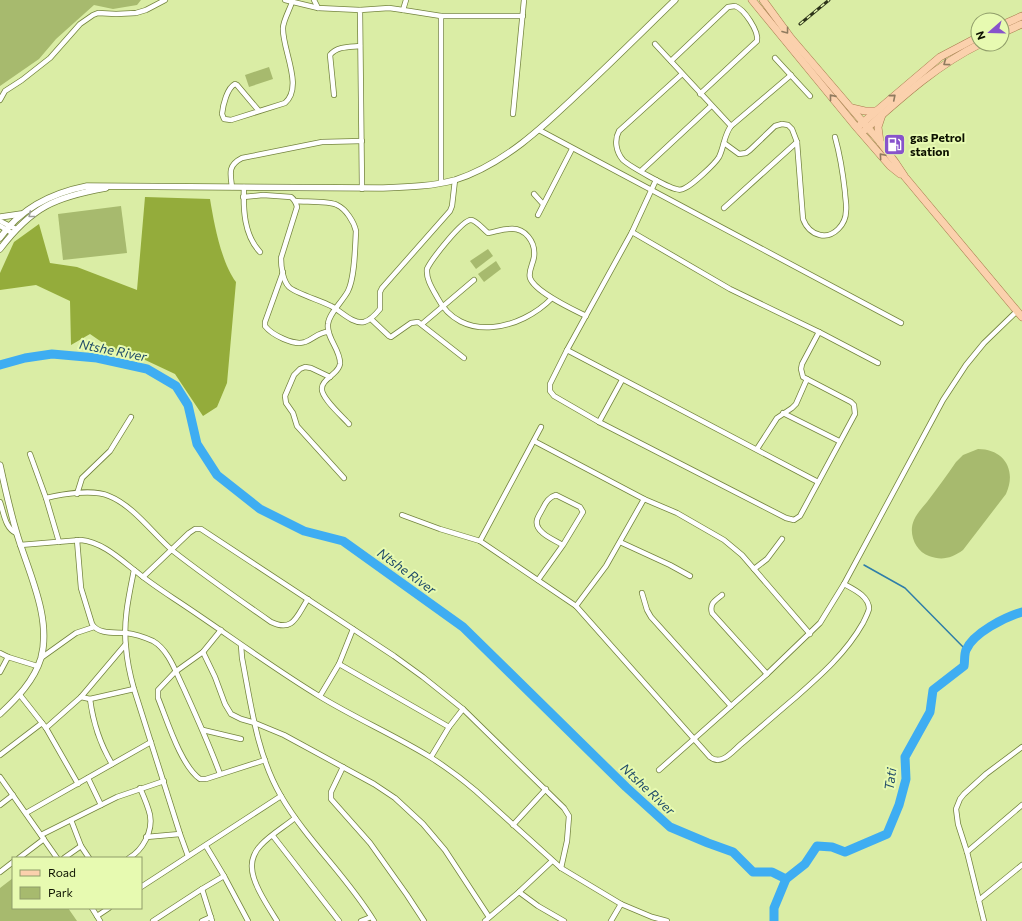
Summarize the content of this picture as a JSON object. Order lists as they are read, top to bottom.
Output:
{
  "water": ["Ntshe River", "Tati"],
  "places": {
    "fuel station": ["gas Petrol station"]
  },
  "legend": ["Road", "Park"],
  "north": "left"
}
